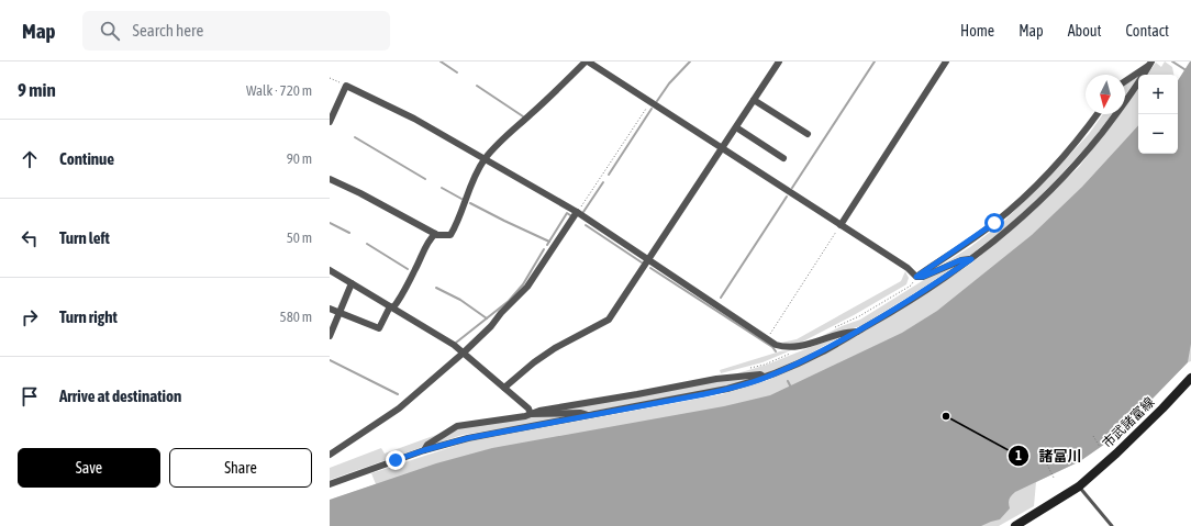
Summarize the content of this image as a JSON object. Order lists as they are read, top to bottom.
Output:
{
  "streets": {
    "main road": ["市武諸富線"]
  },
  "places": ["諸富川"],
  "north": "bottom",
  "page": {
    "header": "Map",
    "search": "Search here",
    "nav": [
      "Home",
      "Map",
      "About",
      "Contact"
    ],
    "heading": ["9 min", "Walk · 720 m"],
    "map_buttons": ["+", "−"],
    "list": [
      ["Continue", "90 m"],
      ["Turn left", "50 m"],
      ["Turn right", "580 m"],
      "Arrive at destination"
    ],
    "buttons": ["Save", "Share"]
  }
}
